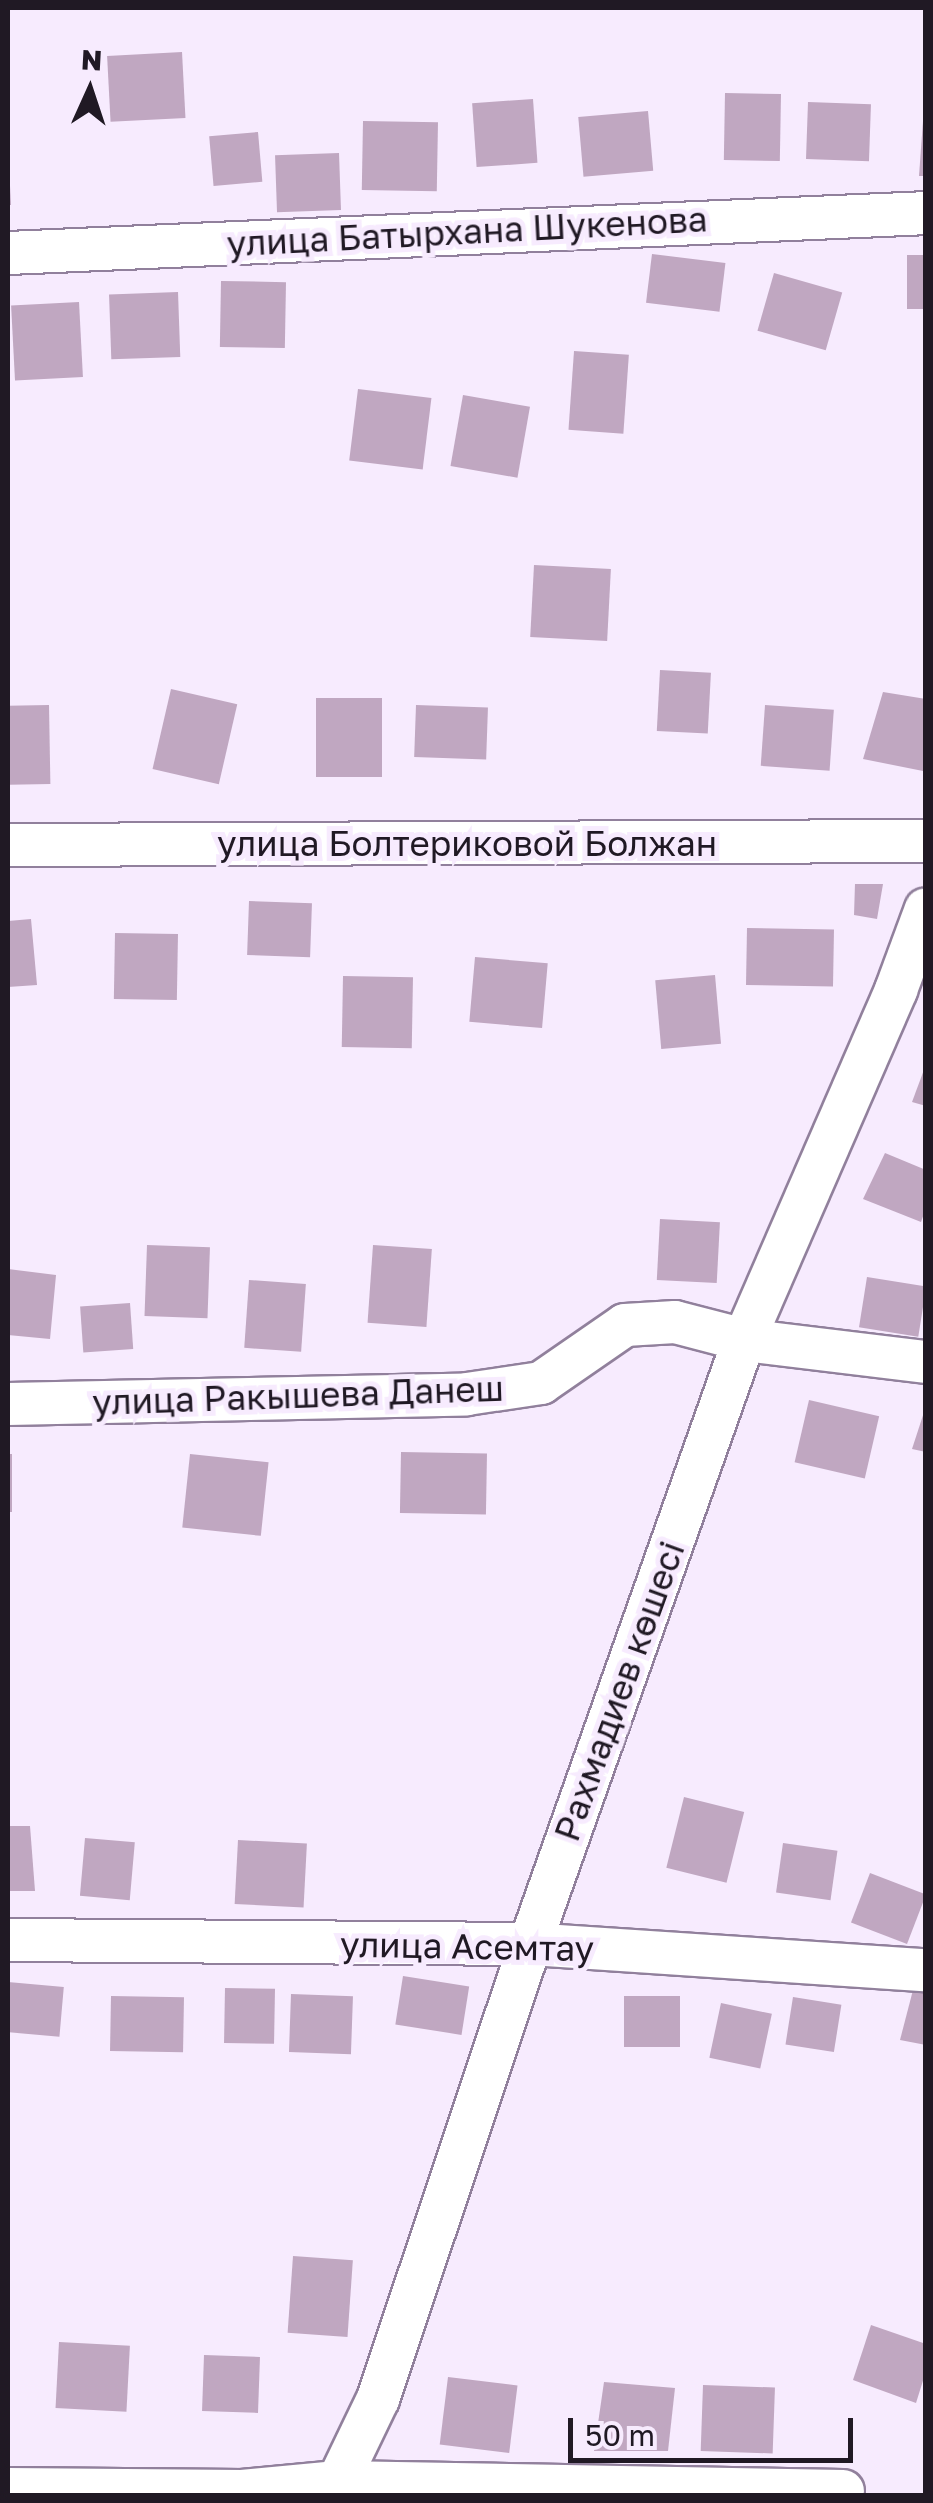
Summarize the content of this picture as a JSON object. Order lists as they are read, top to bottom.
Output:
{
  "streets": {
    "street": [
      "улица Батырхана Шукенова",
      "улица Болтериковой Болжан",
      "улица Ракышева Данеш",
      "Рахмадиев көшесі",
      "улица Асемтау"
    ]
  },
  "crossings": [
    ["улица Ракышева Данеш", "Рахмадиев көшесі"],
    ["Рахмадиев көшесі", "улица Асемтау"]
  ],
  "scale_bar": "50 m",
  "north": "top"
}
